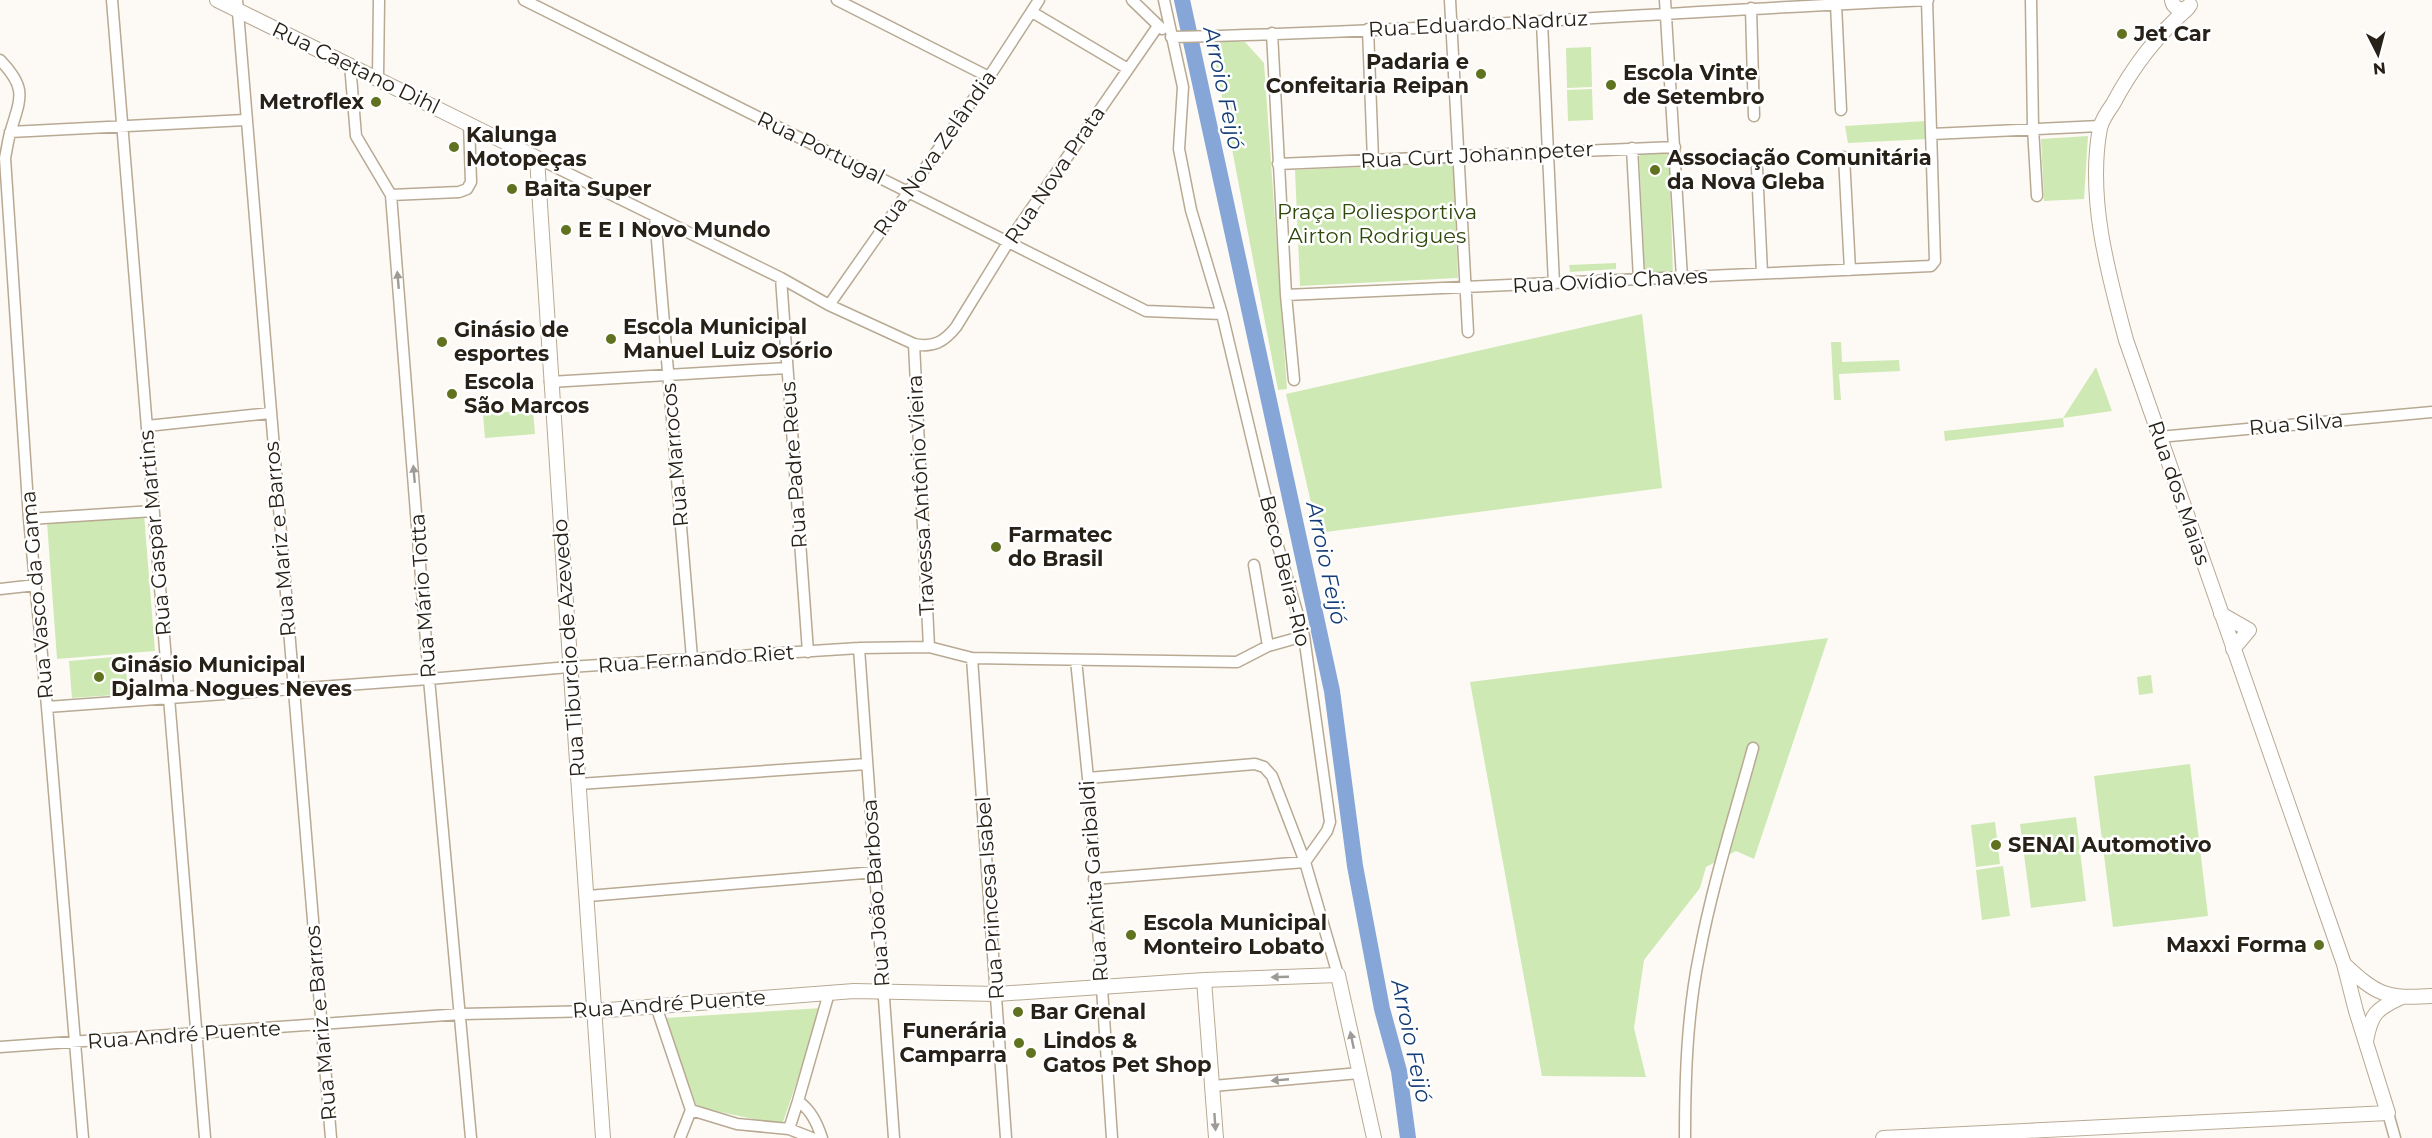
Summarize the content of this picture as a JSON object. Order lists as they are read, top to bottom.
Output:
{
  "streets": {
    "main road": [
      "Rua Caetano Dihl",
      "Rua dos Maias",
      "Rua Tiburcio de Azevedo",
      "Rua André Puente"
    ],
    "street": [
      "Rua Eduardo Nadruz",
      "Rua Portugal",
      "Rua Nova Zelândia",
      "Rua Curt Johannpeter",
      "Rua Nova Prata",
      "Rua Ovídio Chaves",
      "Rua Silva",
      "Rua Marrocos",
      "Rua Padre Reus",
      "Travessa Antônio Vieira",
      "Rua Gaspar Martins",
      "Rua Mariz e Barros",
      "Beco Beira-Rio",
      "Rua Vasco da Gama",
      "Rua Mário Totta",
      "Rua Fernando Riet",
      "Rua Anita Garibaldi",
      "Rua João Barbosa",
      "Rua Princesa Isabel"
    ]
  },
  "crossings": [
    ["Rua Eduardo Nadruz", "Beco Beira-Rio"],
    ["Rua Caetano Dihl", "Rua Nova Zelândia"],
    ["Rua Caetano Dihl", "Rua Nova Prata"],
    ["Rua Caetano Dihl", "Rua Marrocos"],
    ["Rua Caetano Dihl", "Rua Padre Reus"],
    ["Rua Caetano Dihl", "Travessa Antônio Vieira"],
    ["Rua Caetano Dihl", "Rua Mariz e Barros"],
    ["Rua Caetano Dihl", "Rua Mário Totta"],
    ["Rua Caetano Dihl", "Rua Tiburcio de Azevedo"],
    ["Rua Portugal", "Rua Nova Zelândia"],
    ["Rua Portugal", "Rua Nova Prata"],
    ["Rua Portugal", "Beco Beira-Rio"],
    ["Rua Nova Prata", "Travessa Antônio Vieira"],
    ["Rua Silva", "Rua dos Maias"],
    ["Rua Marrocos", "Rua Fernando Riet"],
    ["Rua Padre Reus", "Rua Fernando Riet"],
    ["Travessa Antônio Vieira", "Rua Fernando Riet"],
    ["Rua Gaspar Martins", "Rua Fernando Riet"],
    ["Rua Gaspar Martins", "Rua André Puente"],
    ["Rua Mariz e Barros", "Rua Fernando Riet"],
    ["Rua Mariz e Barros", "Rua André Puente"],
    ["Beco Beira-Rio", "Rua Fernando Riet"],
    ["Rua Vasco da Gama", "Rua Fernando Riet"],
    ["Rua Vasco da Gama", "Rua André Puente"],
    ["Rua Mário Totta", "Rua Fernando Riet"],
    ["Rua Mário Totta", "Rua André Puente"],
    ["Rua Tiburcio de Azevedo", "Rua Fernando Riet"],
    ["Rua Tiburcio de Azevedo", "Rua André Puente"],
    ["Rua Fernando Riet", "Rua Anita Garibaldi"],
    ["Rua Fernando Riet", "Rua João Barbosa"],
    ["Rua Fernando Riet", "Rua Princesa Isabel"],
    ["Rua Anita Garibaldi", "Rua André Puente"],
    ["Rua João Barbosa", "Rua André Puente"],
    ["Rua Princesa Isabel", "Rua André Puente"]
  ],
  "one_way": ["Rua Mário Totta"],
  "water": ["Arroio Feijó"],
  "parks": ["Praça Poliesportiva Airton Rodrigues"],
  "places": [
    "Jet Car",
    "Padaria e Confeitaria Reipan",
    "Escola Vinte de Setembro",
    "Metroflex",
    "Kalunga Motopeças",
    "Associação Comunitária da Nova Gleba",
    "Baita Super",
    "E E I Novo Mundo",
    "Escola Municipal Manuel Luiz Osório",
    "Ginásio de esportes",
    "Escola São Marcos",
    "Farmatec do Brasil",
    "Ginásio Municipal Djalma Nogues Neves",
    "SENAI Automotivo",
    "Escola Municipal Monteiro Lobato",
    "Maxxi Forma",
    "Bar Grenal",
    "Funerária Camparra",
    "Lindos & Gatos Pet Shop"
  ],
  "north": "bottom"
}
